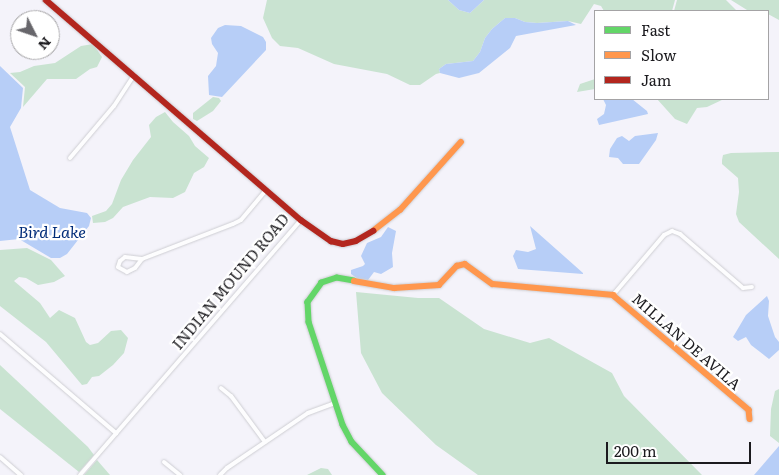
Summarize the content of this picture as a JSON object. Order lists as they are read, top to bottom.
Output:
{
  "streets": {
    "street": ["INDIAN MOUND ROAD", "MILLAN DE AVILA"]
  },
  "water": ["Bird Lake"],
  "legend": ["Fast", "Slow", "Jam"],
  "scale_bar": "200 m",
  "north": "bottom right"
}
